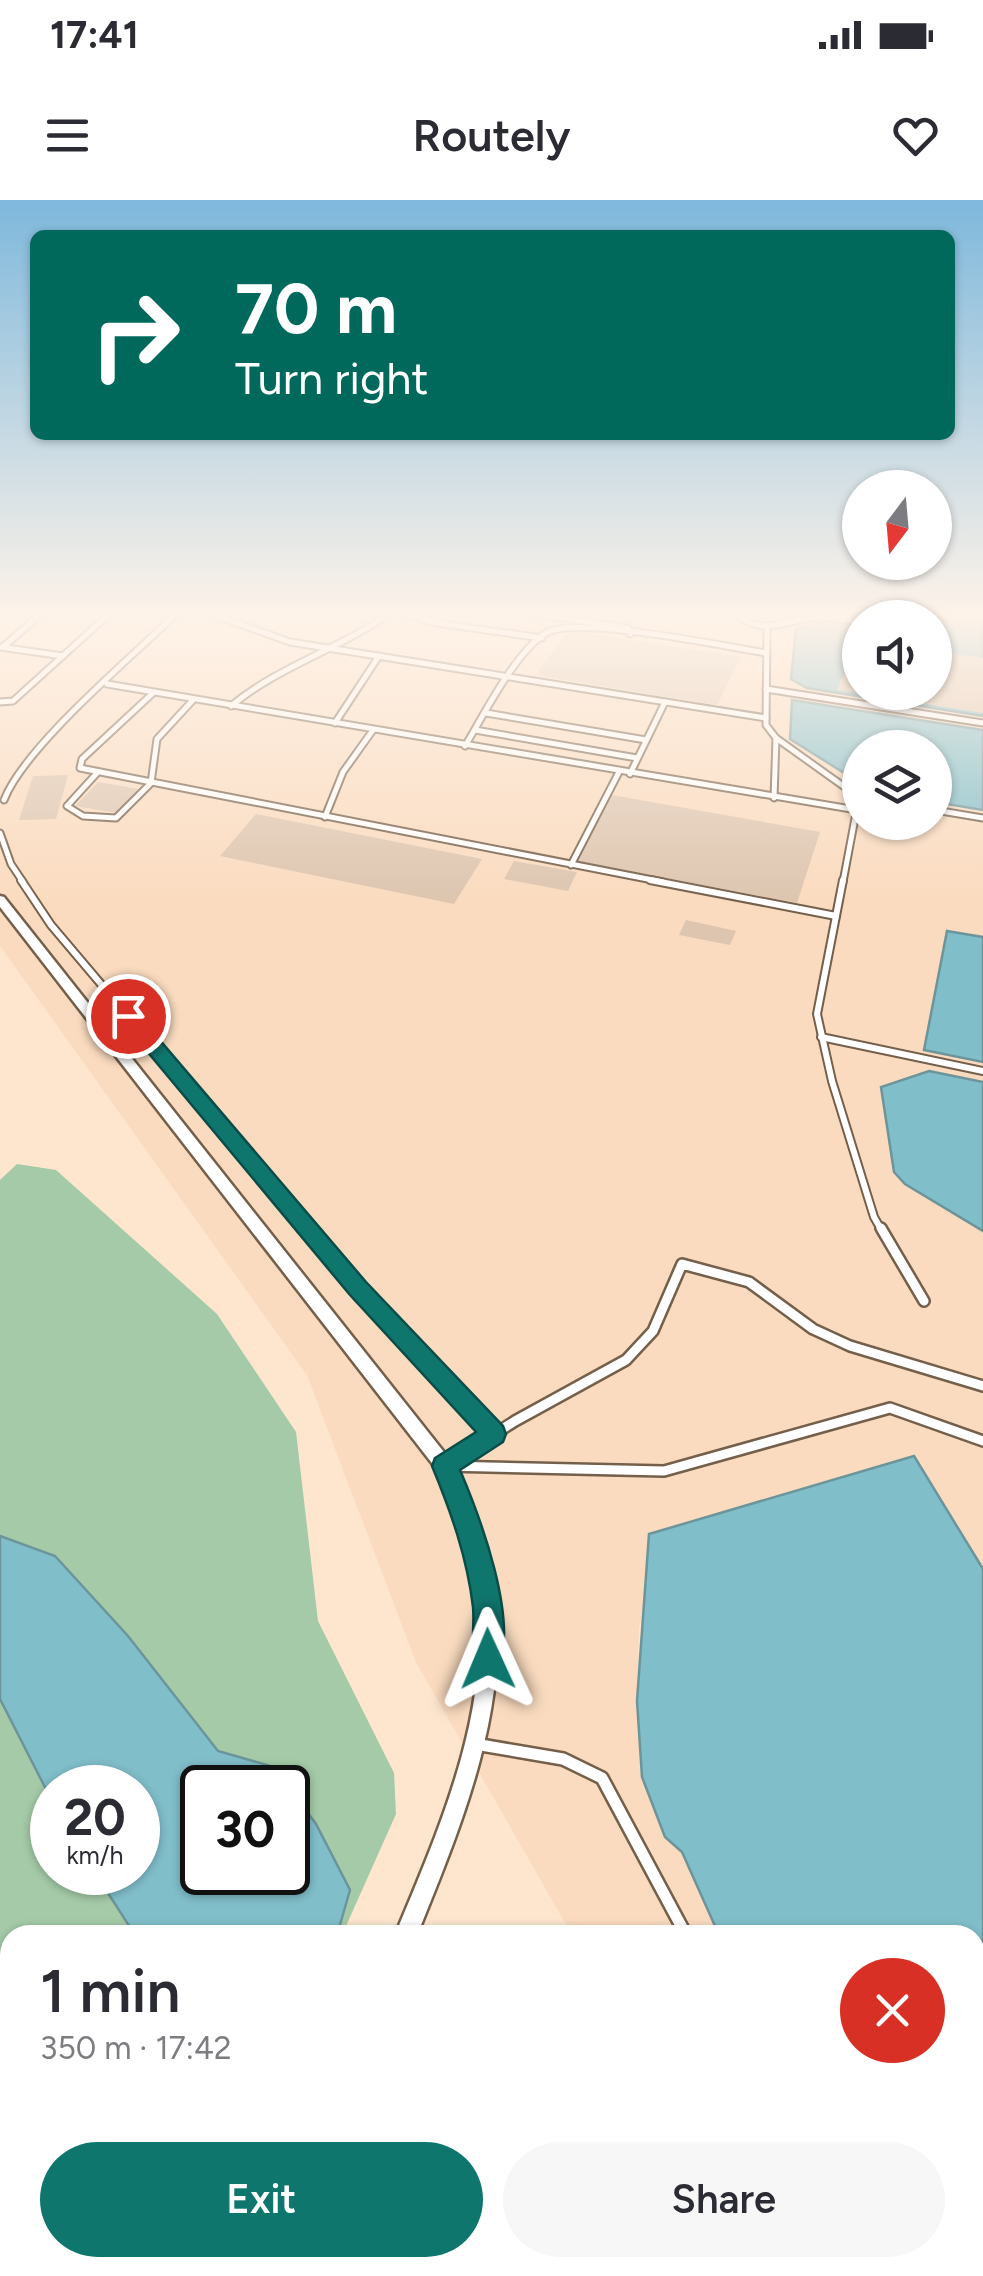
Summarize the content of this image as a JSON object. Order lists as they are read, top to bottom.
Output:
{
  "north": "bottom",
  "page": {
    "status": "17:41",
    "header": "Routely",
    "turn": ["70 m", "Turn right"],
    "speed": "20 km/h",
    "limit": "30",
    "heading": ["1 min", "350 m · 17:42"],
    "buttons": ["Exit", "Share"]
  }
}
